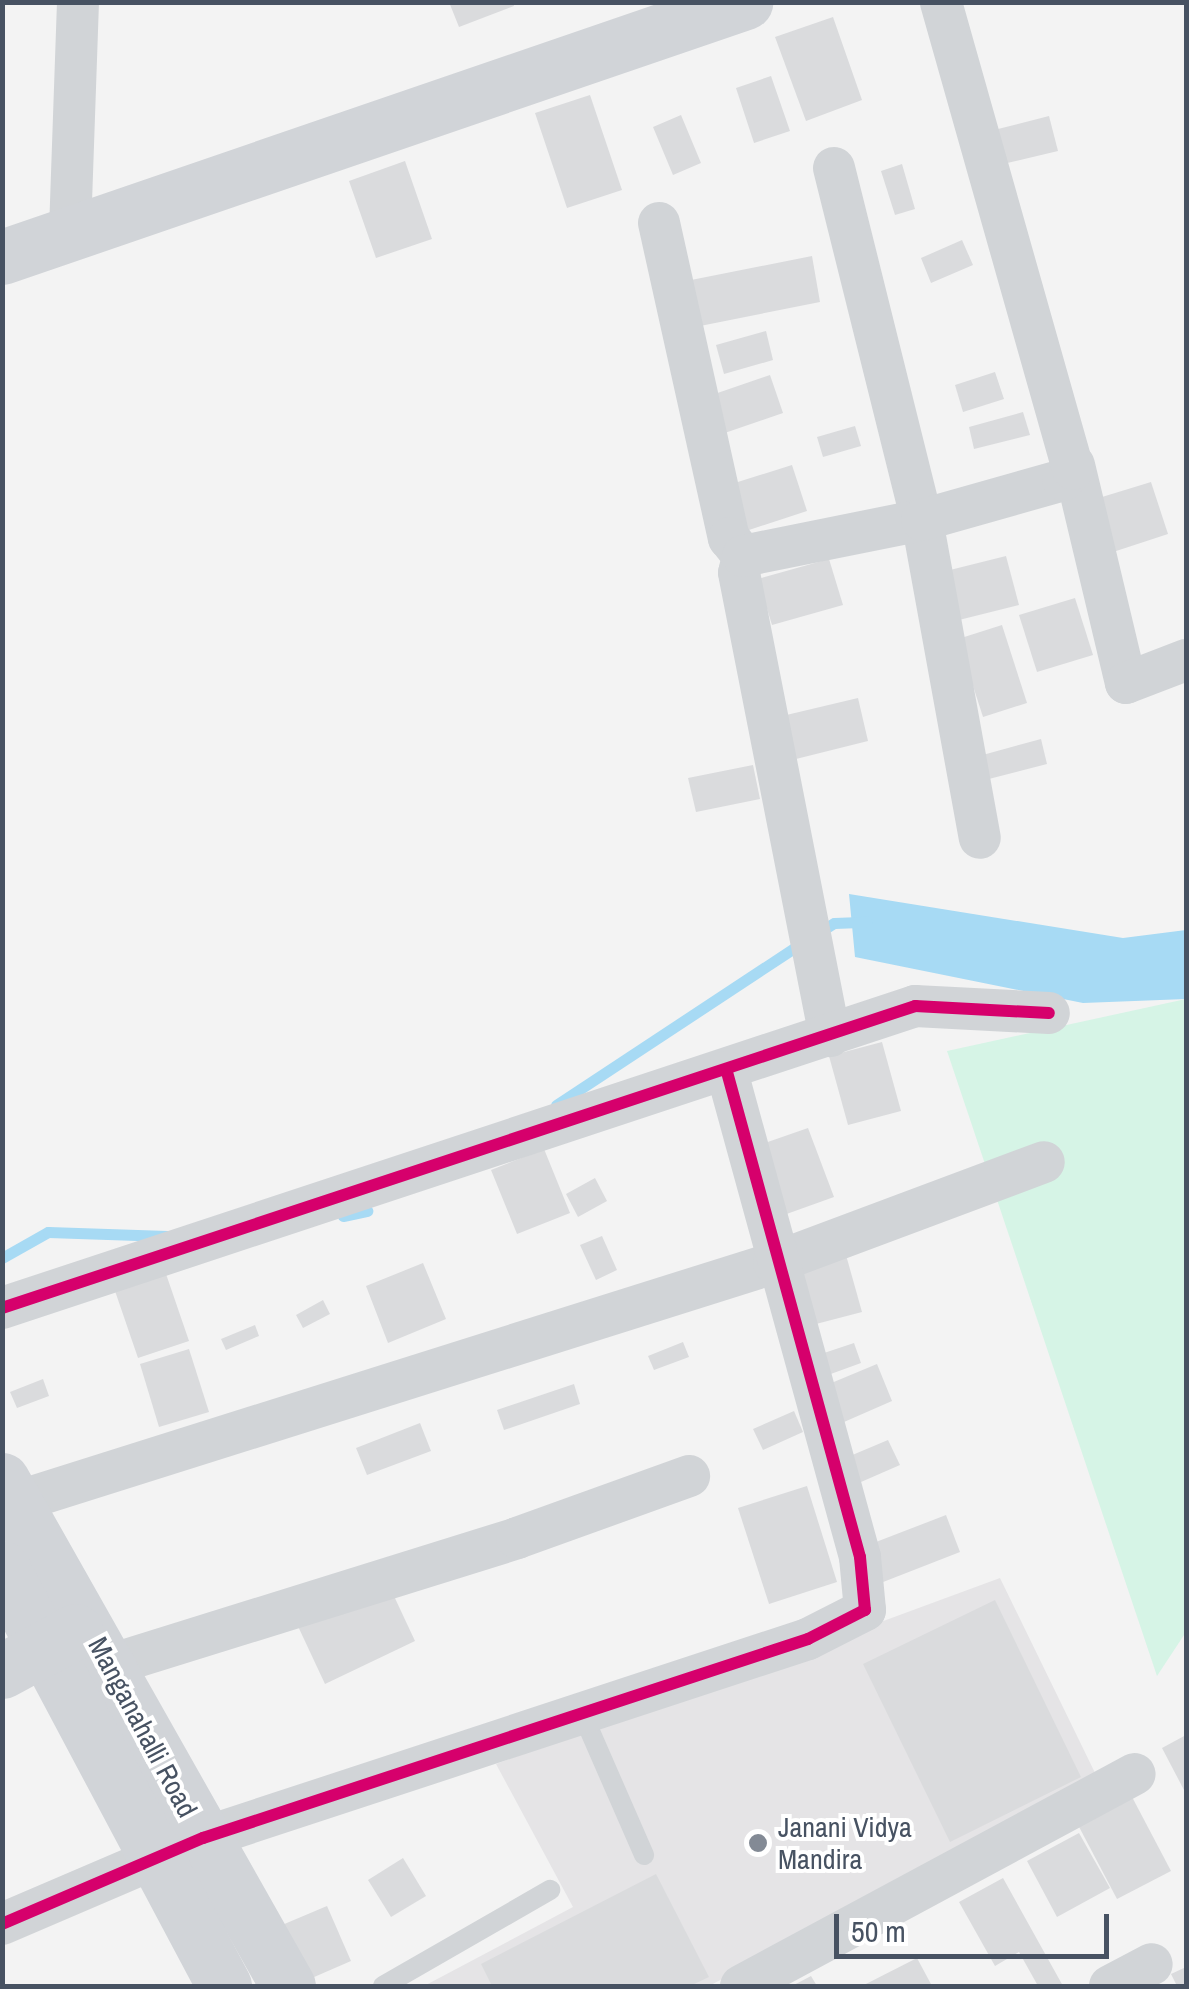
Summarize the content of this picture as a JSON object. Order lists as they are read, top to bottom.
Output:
{
  "streets": {
    "main road": ["Manganahalli Road"]
  },
  "places": ["Janani Vidya Mandira"],
  "scale_bar": "50 m"
}
